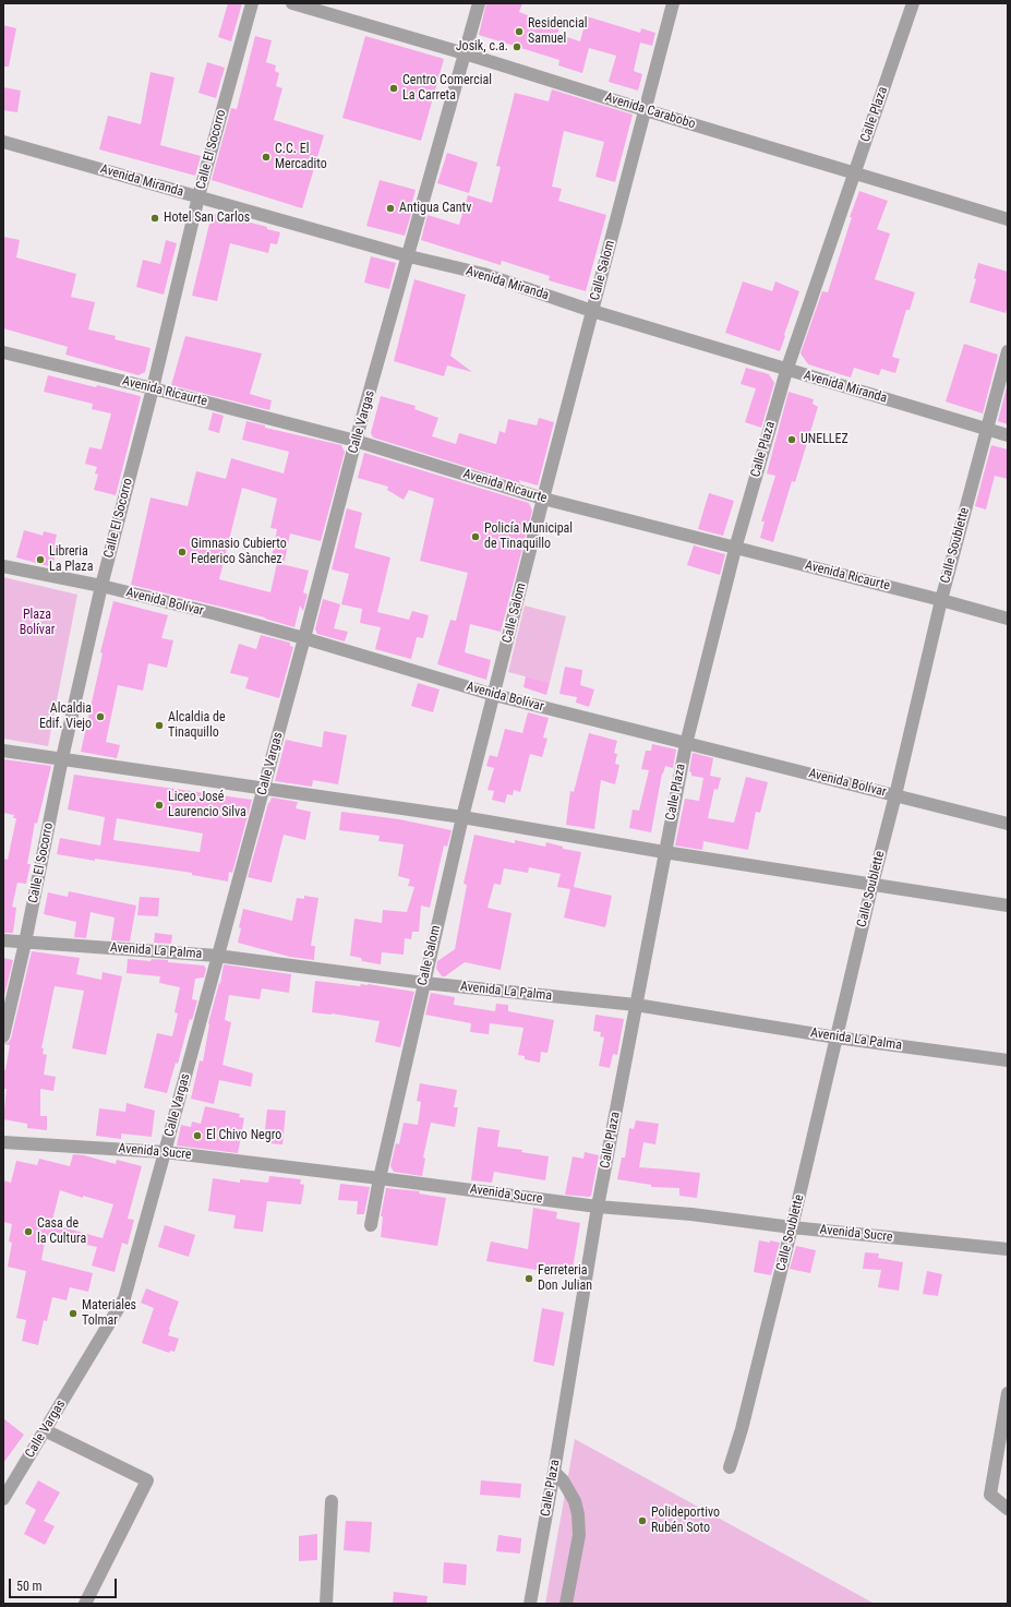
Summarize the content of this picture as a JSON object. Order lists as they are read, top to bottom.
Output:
{
  "streets": {
    "street": [
      "Avenida Carabobo",
      "Calle Plaza",
      "Calle El Socorro",
      "Avenida Miranda",
      "Calle Salom",
      "Avenida Ricaurte",
      "Calle Vargas",
      "Calle Soublette",
      "Avenida Bolívar",
      "Avenida La Palma",
      "Avenida Sucre"
    ]
  },
  "crossings": [
    ["Avenida Carabobo", "Calle Plaza"],
    ["Avenida Carabobo", "Calle Salom"],
    ["Avenida Carabobo", "Calle Vargas"],
    ["Calle Plaza", "Avenida Miranda"],
    ["Calle Plaza", "Avenida Ricaurte"],
    ["Calle Plaza", "Avenida Bolívar"],
    ["Calle Plaza", "Avenida La Palma"],
    ["Calle Plaza", "Avenida Sucre"],
    ["Calle El Socorro", "Avenida Miranda"],
    ["Calle El Socorro", "Avenida Ricaurte"],
    ["Calle El Socorro", "Avenida Bolívar"],
    ["Calle El Socorro", "Avenida La Palma"],
    ["Avenida Miranda", "Calle Salom"],
    ["Avenida Miranda", "Calle Vargas"],
    ["Avenida Miranda", "Calle Soublette"],
    ["Calle Salom", "Avenida Ricaurte"],
    ["Calle Salom", "Avenida Bolívar"],
    ["Calle Salom", "Avenida La Palma"],
    ["Calle Salom", "Avenida Sucre"],
    ["Avenida Ricaurte", "Calle Vargas"],
    ["Avenida Ricaurte", "Calle Soublette"],
    ["Calle Vargas", "Avenida Bolívar"],
    ["Calle Vargas", "Avenida La Palma"],
    ["Calle Vargas", "Avenida Sucre"],
    ["Calle Soublette", "Avenida Bolívar"],
    ["Calle Soublette", "Avenida La Palma"],
    ["Calle Soublette", "Avenida Sucre"]
  ],
  "parks": ["Plaza Bolívar"],
  "places": [
    "Residencial Samuel",
    "Josik, c.a.",
    "Centro Comercial La Carreta",
    "C.C. El Mercadito",
    "Antigua Cantv",
    "Hotel San Carlos",
    "UNELLEZ",
    "Policía Municipal de Tinaquillo",
    "Gimnasio Cubierto Federico Sànchez",
    "Libreria La Plaza",
    "Alcaldia Edif. Viejo",
    "Alcaldia de Tinaquillo",
    "Liceo José Laurencio Silva",
    "El Chivo Negro",
    "Casa de la Cultura",
    "Ferreteria Don Julian",
    "Materiales Tolmar",
    "Polideportivo Rubén Soto"
  ],
  "scale_bar": "50 m"
}
